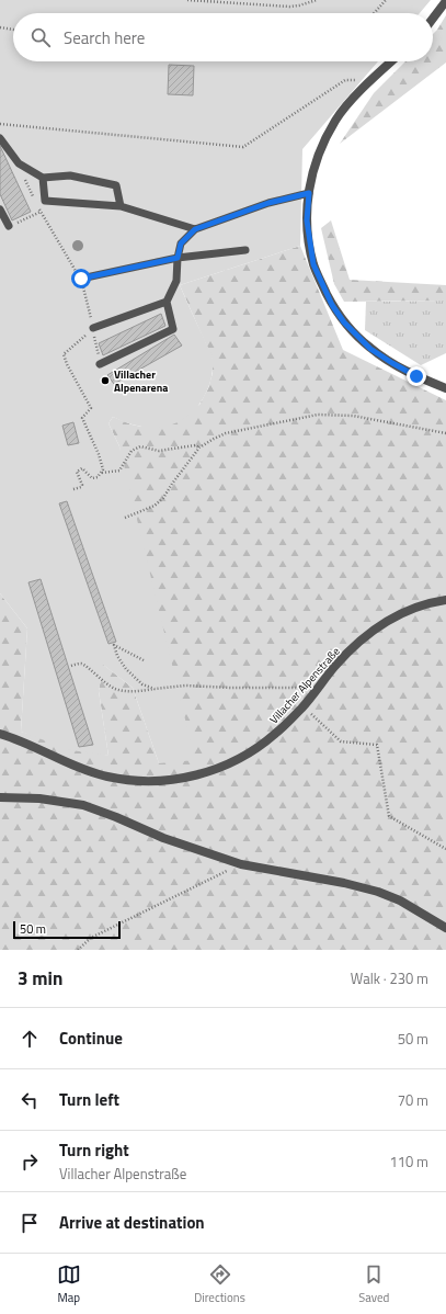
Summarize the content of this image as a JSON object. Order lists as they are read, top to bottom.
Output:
{
  "streets": {
    "street": ["Villacher Alpenstraße"]
  },
  "places": ["Villacher Alpenarena"],
  "scale_bar": "50 m",
  "page": {
    "search": "Search here",
    "scale": "50 m",
    "heading": ["3 min", "Walk · 230 m"],
    "list": [
      ["Continue", "50 m"],
      ["Turn left", "70 m"],
      ["Turn right", "Villacher Alpenstraße", "110 m"],
      "Arrive at destination"
    ],
    "nav": ["Map", "Directions", "Saved"]
  }
}
